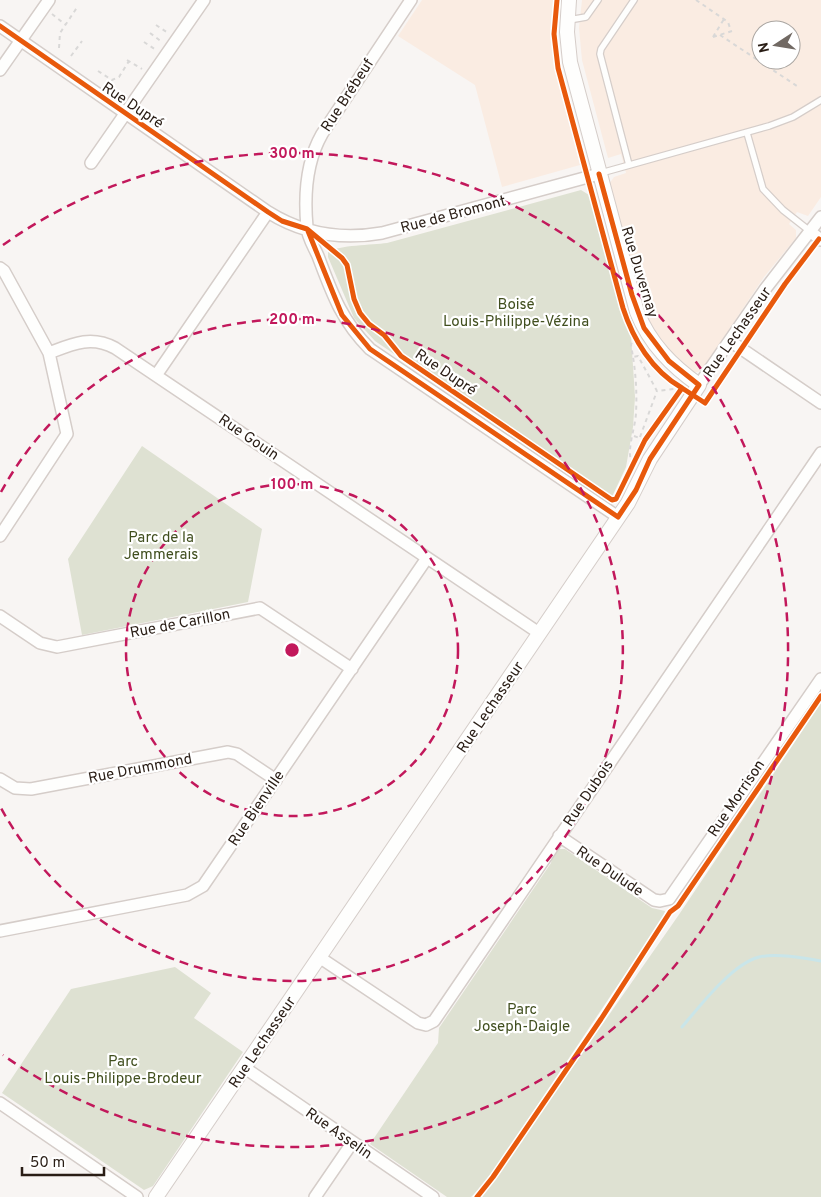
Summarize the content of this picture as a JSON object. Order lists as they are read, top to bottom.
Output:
{
  "streets": {
    "street": [
      "Rue Brébeuf",
      "Rue Dupré",
      "Rue de Bromont",
      "Rue Duvernay",
      "Rue Lechasseur",
      "Rue Gouin",
      "Rue de Carillon",
      "Rue Drummond",
      "Rue Dubois",
      "Rue Morrison",
      "Rue Bienville",
      "Rue Dulude",
      "Rue Asselin"
    ]
  },
  "crossings": [
    ["Rue Brébeuf", "Rue Dupré"],
    ["Rue Brébeuf", "Rue de Bromont"],
    ["Rue Dupré", "Rue de Bromont"],
    ["Rue Dupré", "Rue Lechasseur"],
    ["Rue de Bromont", "Rue Duvernay"],
    ["Rue Duvernay", "Rue Lechasseur"],
    ["Rue Lechasseur", "Rue Gouin"],
    ["Rue Lechasseur", "Rue Dubois"],
    ["Rue Lechasseur", "Rue Asselin"],
    ["Rue Gouin", "Rue Bienville"],
    ["Rue de Carillon", "Rue Bienville"],
    ["Rue Drummond", "Rue Bienville"],
    ["Rue Dubois", "Rue Dulude"],
    ["Rue Morrison", "Rue Dulude"]
  ],
  "parks": [
    "Boisé Louis-Philippe-Vézina",
    "Parc de la Jemmerais",
    "Parc Joseph-Daigle",
    "Parc Louis-Philippe-Brodeur"
  ],
  "scale_bar": "50 m",
  "north": "left",
  "rings": ["300 m", "200 m", "100 m"]
}
